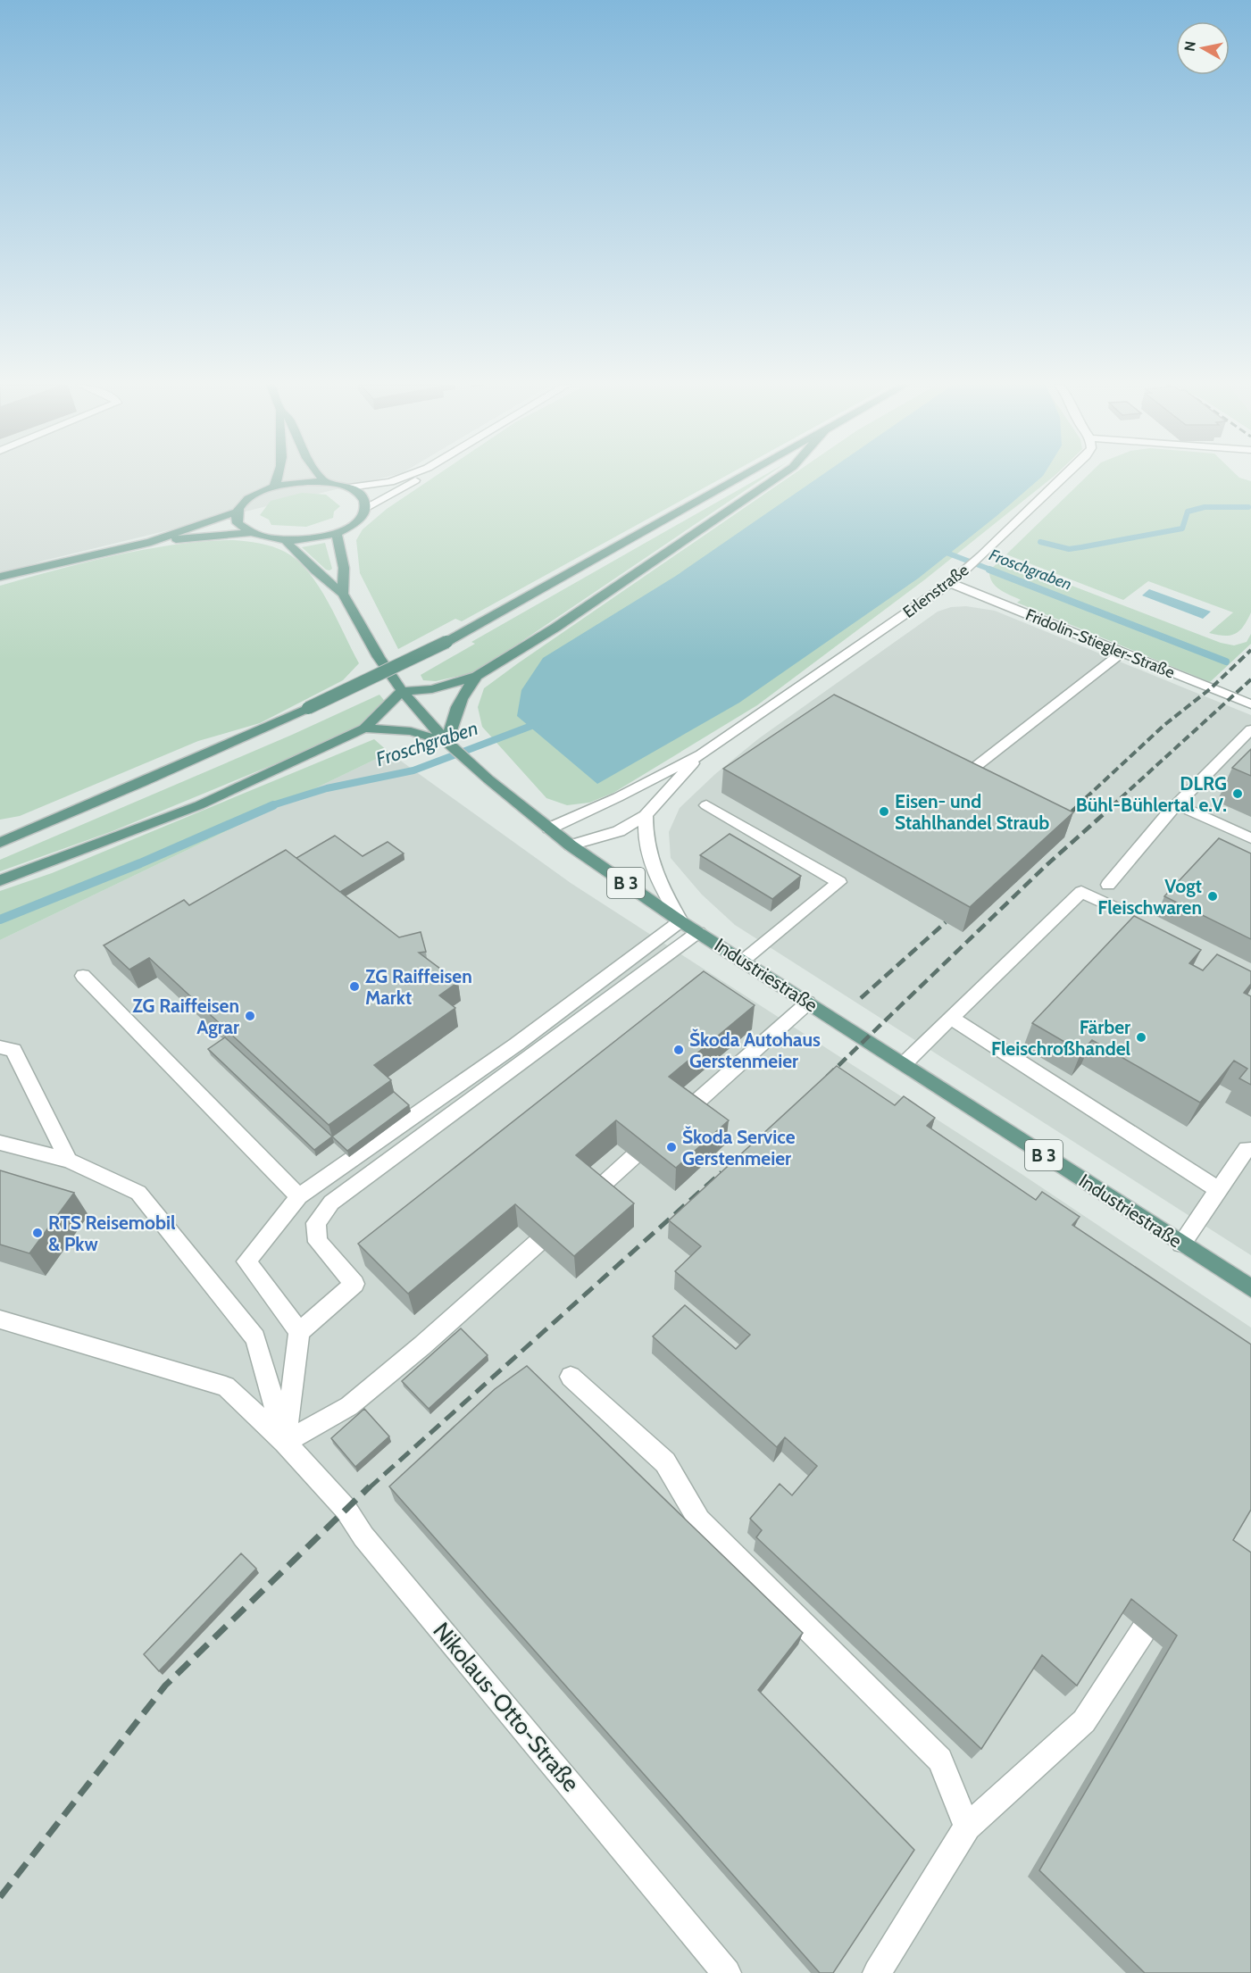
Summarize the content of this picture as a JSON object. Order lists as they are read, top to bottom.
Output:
{
  "streets": {
    "main road": ["B 3", "Industriestraße"],
    "street": ["Erlenstraße", "Fridolin-Stiegler-Straße", "Nikolaus-Otto-Straße"]
  },
  "crossings": [
    ["Erlenstraße", "Fridolin-Stiegler-Straße"],
    ["Erlenstraße", "Industriestraße"],
    ["B 3", "Industriestraße"]
  ],
  "water": ["Froschgraben"],
  "places": [
    "DLRG Bühl-Bühlertal e.V.",
    "Eisen- und Stahlhandel Straub",
    "Vogt Fleischwaren",
    "ZG Raiffeisen Markt",
    "ZG Raiffeisen Agrar",
    "Färber Fleischroßhandel",
    "Škoda Autohaus Gerstenmeier",
    "Škoda Service Gerstenmeier",
    "RTS Reisemobil & Pkw"
  ],
  "north": "left"
}
